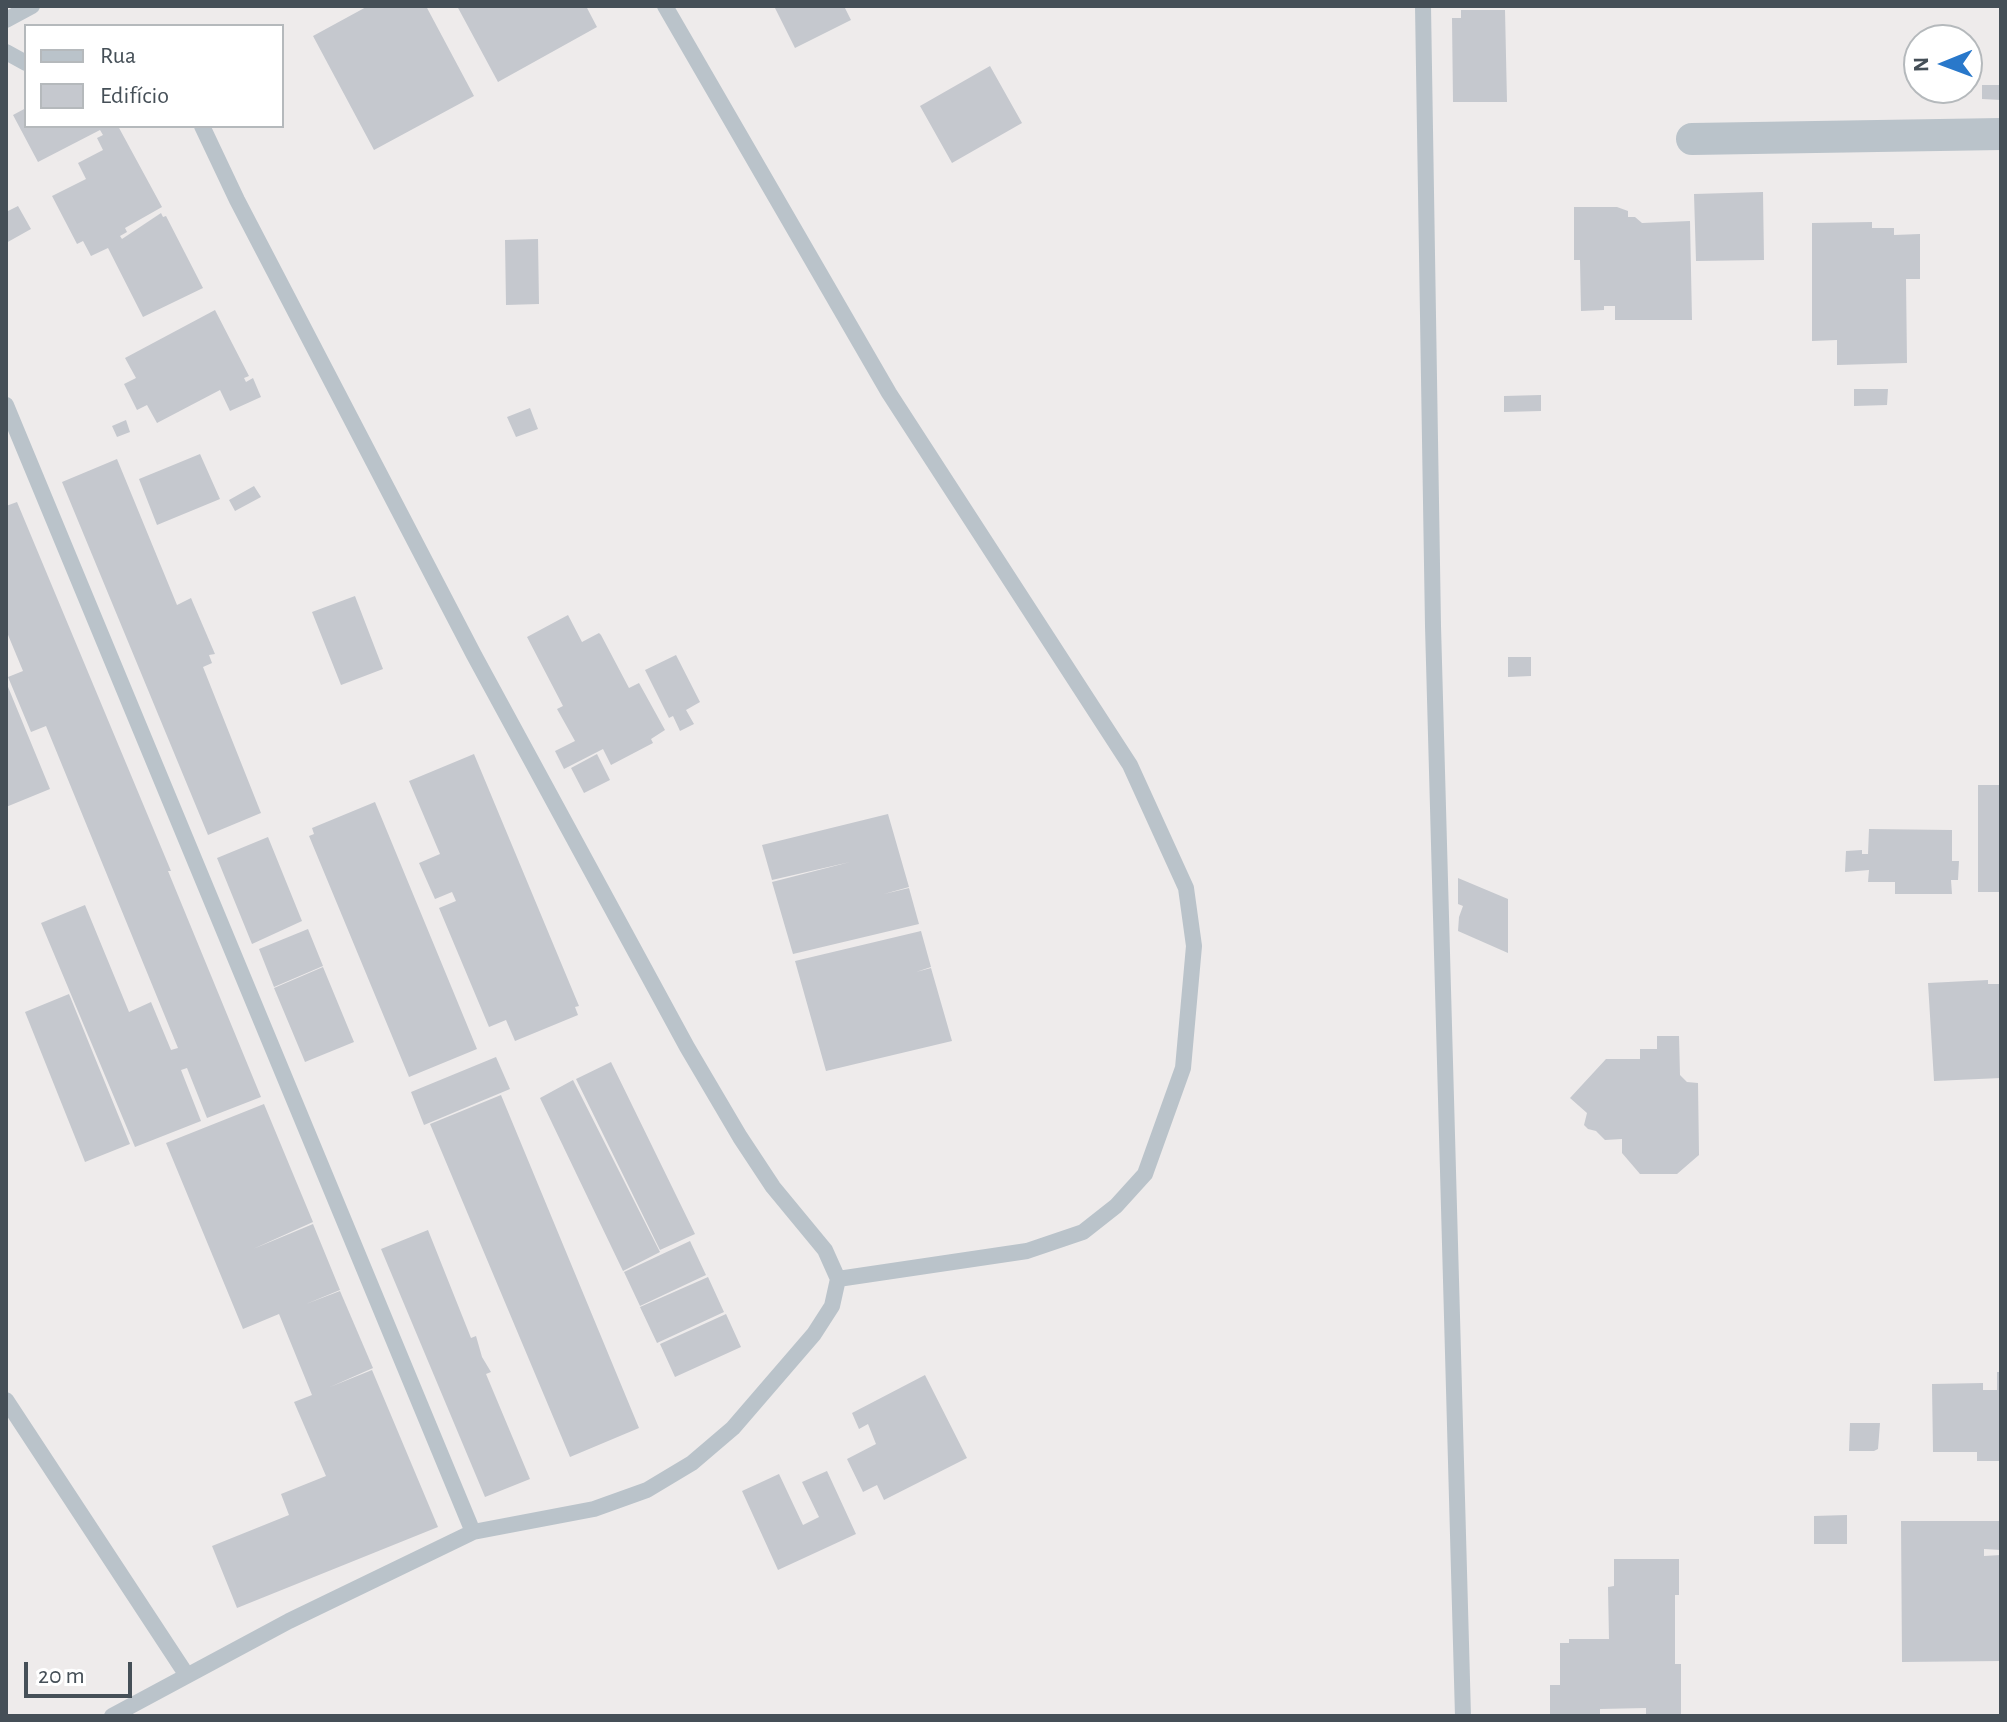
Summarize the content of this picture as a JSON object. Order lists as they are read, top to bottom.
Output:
{
  "legend": ["Rua", "Edifício"],
  "scale_bar": "20 m",
  "north": "left"
}
